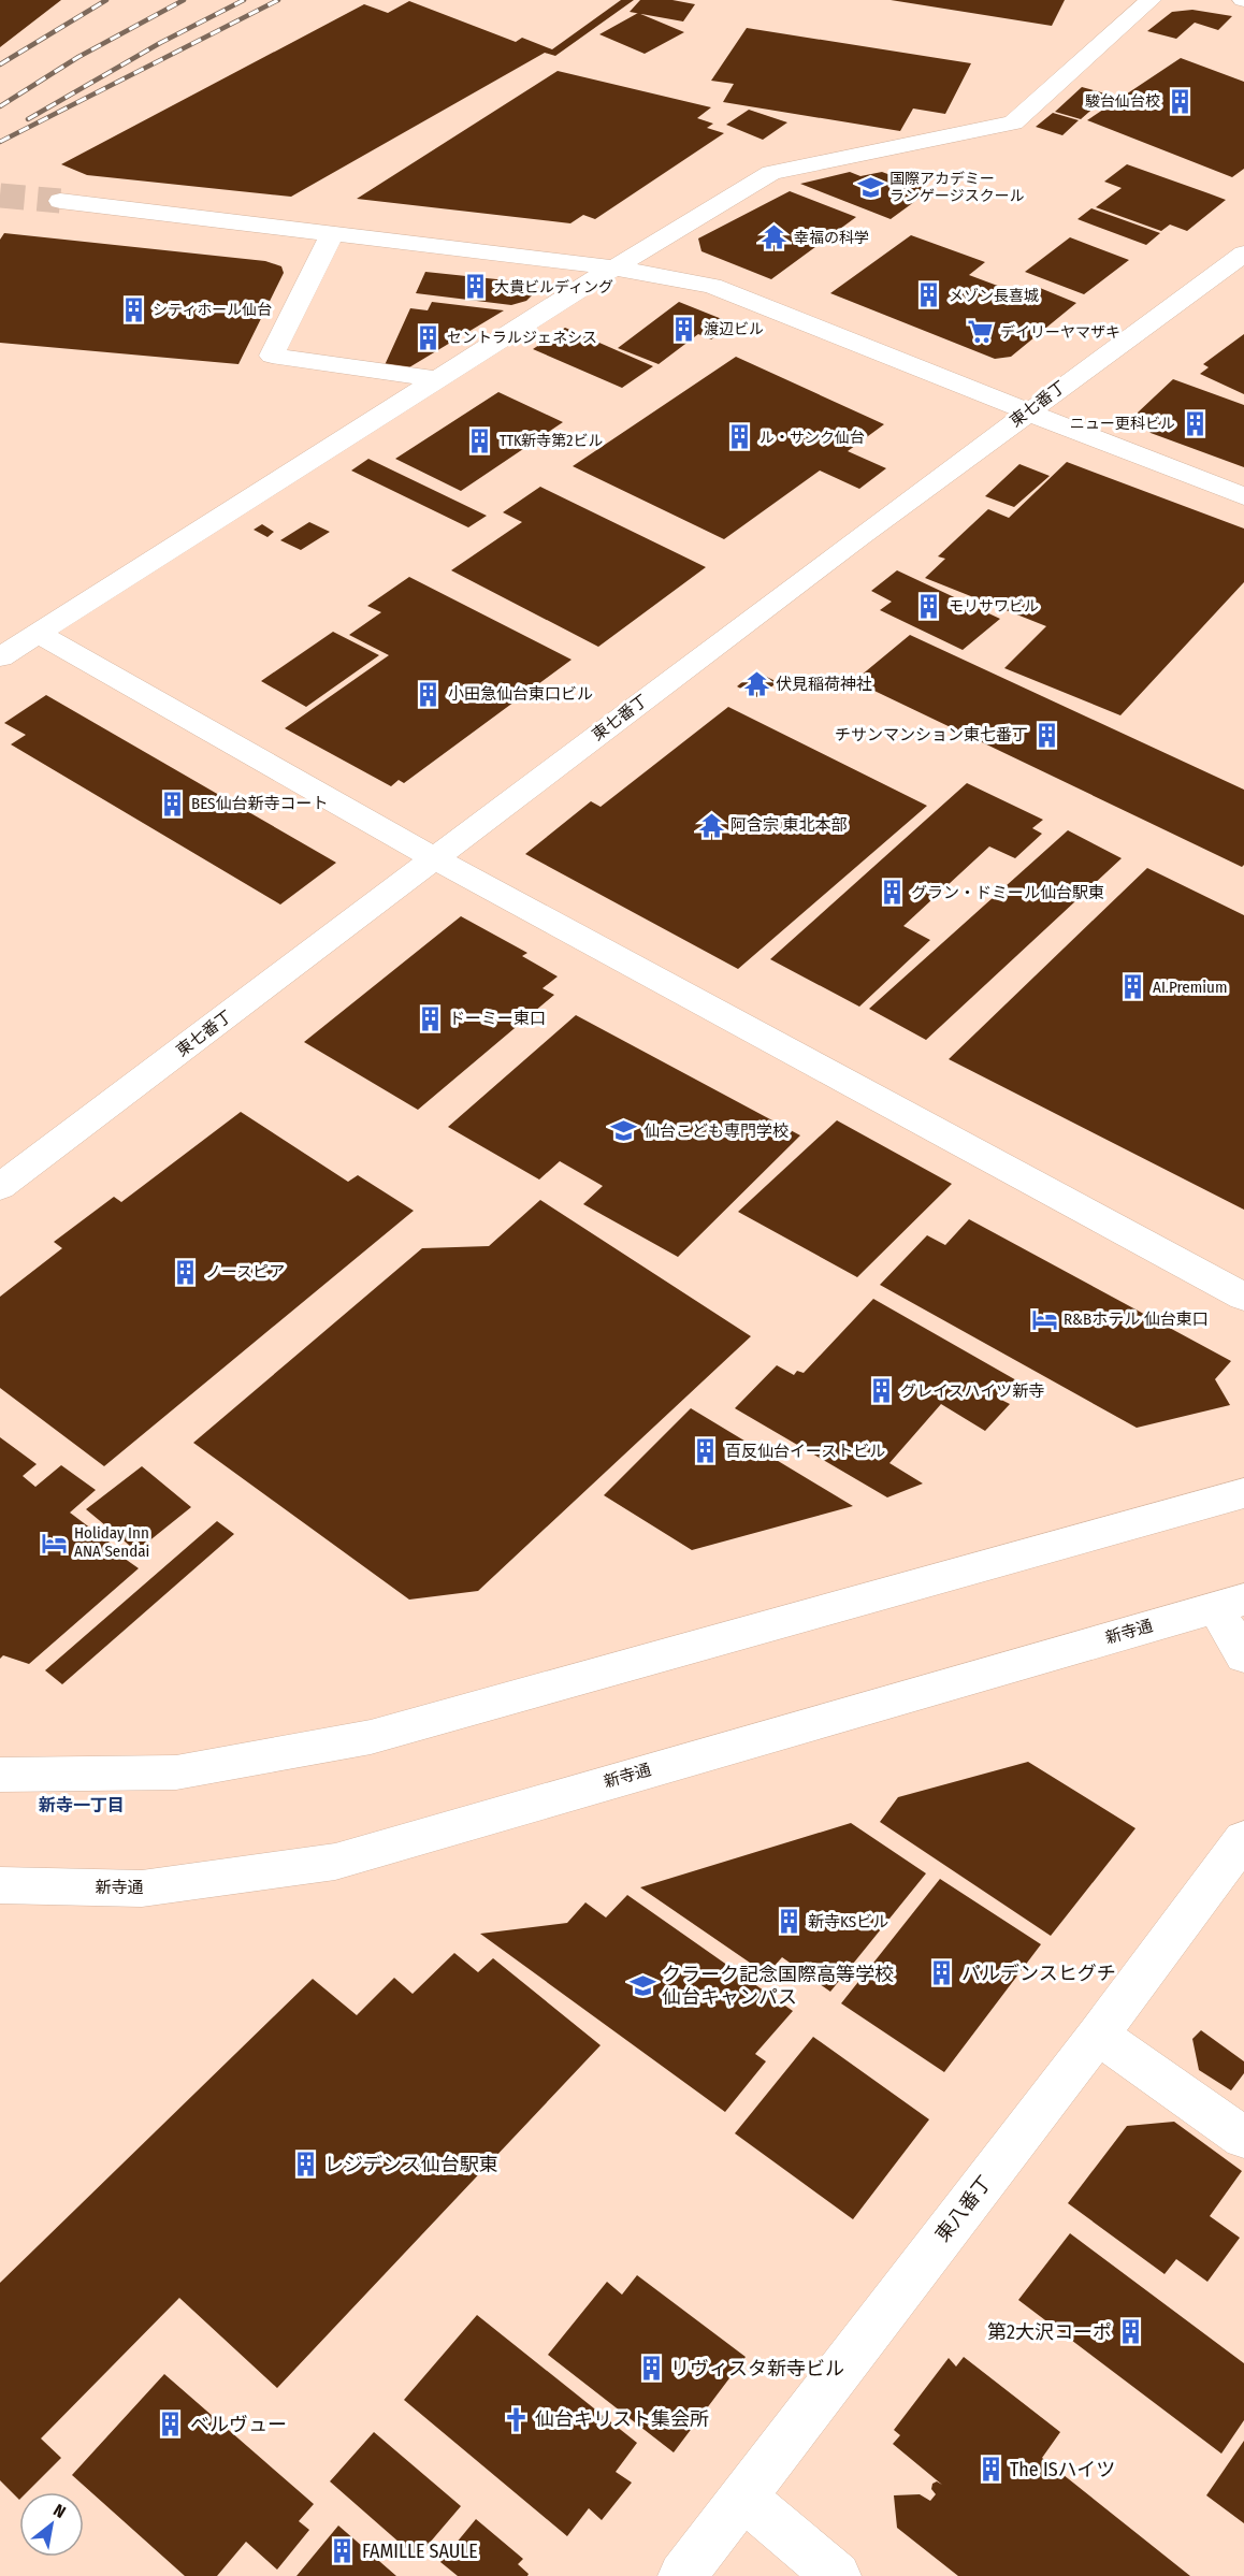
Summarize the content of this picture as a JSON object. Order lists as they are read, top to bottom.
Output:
{
  "streets": {
    "street": ["東七番丁", "新寺通", "東八番丁"]
  },
  "districts": ["新寺一丁目"],
  "places": {
    "building": [
      "駿台仙台校",
      "大貴ビルディング",
      "メゾン長喜城",
      "シティホール仙台",
      "渡辺ビル",
      "セントラルジェネシス",
      "ニュー更科ビル",
      "ル・サンク仙台",
      "TTK新寺第2ビル",
      "モリサワビル",
      "小田急仙台東口ビル",
      "チサンマンション東七番丁",
      "BES仙台新寺コート",
      "グラン・ドミール仙台駅東",
      "AI.Premium",
      "ドーミー東口",
      "ノースピア",
      "グレイスハイツ新寺",
      "百反仙台イーストビル",
      "新寺KSビル",
      "パルデンスヒグチ",
      "レジデンス仙台駅東",
      "第2大沢コーポ",
      "リヴィスタ新寺ビル",
      "ベルヴュー",
      "The ISハイツ",
      "FAMILLE SAULE"
    ],
    "school or university": ["国際アカデミー ランゲージスクール", "仙台こども専門学校", "クラーク記念国際高等学校 仙台キャンパス"],
    "temple": ["幸福の科学", "伏見稲荷神社", "阿含宗 東北本部"],
    "supermarket": ["デイリーヤマザキ"],
    "hotel": ["R&Bホテル 仙台東口", "Holiday Inn ANA Sendai"],
    "church": ["仙台キリスト集会所"]
  },
  "north": "top right"
}
